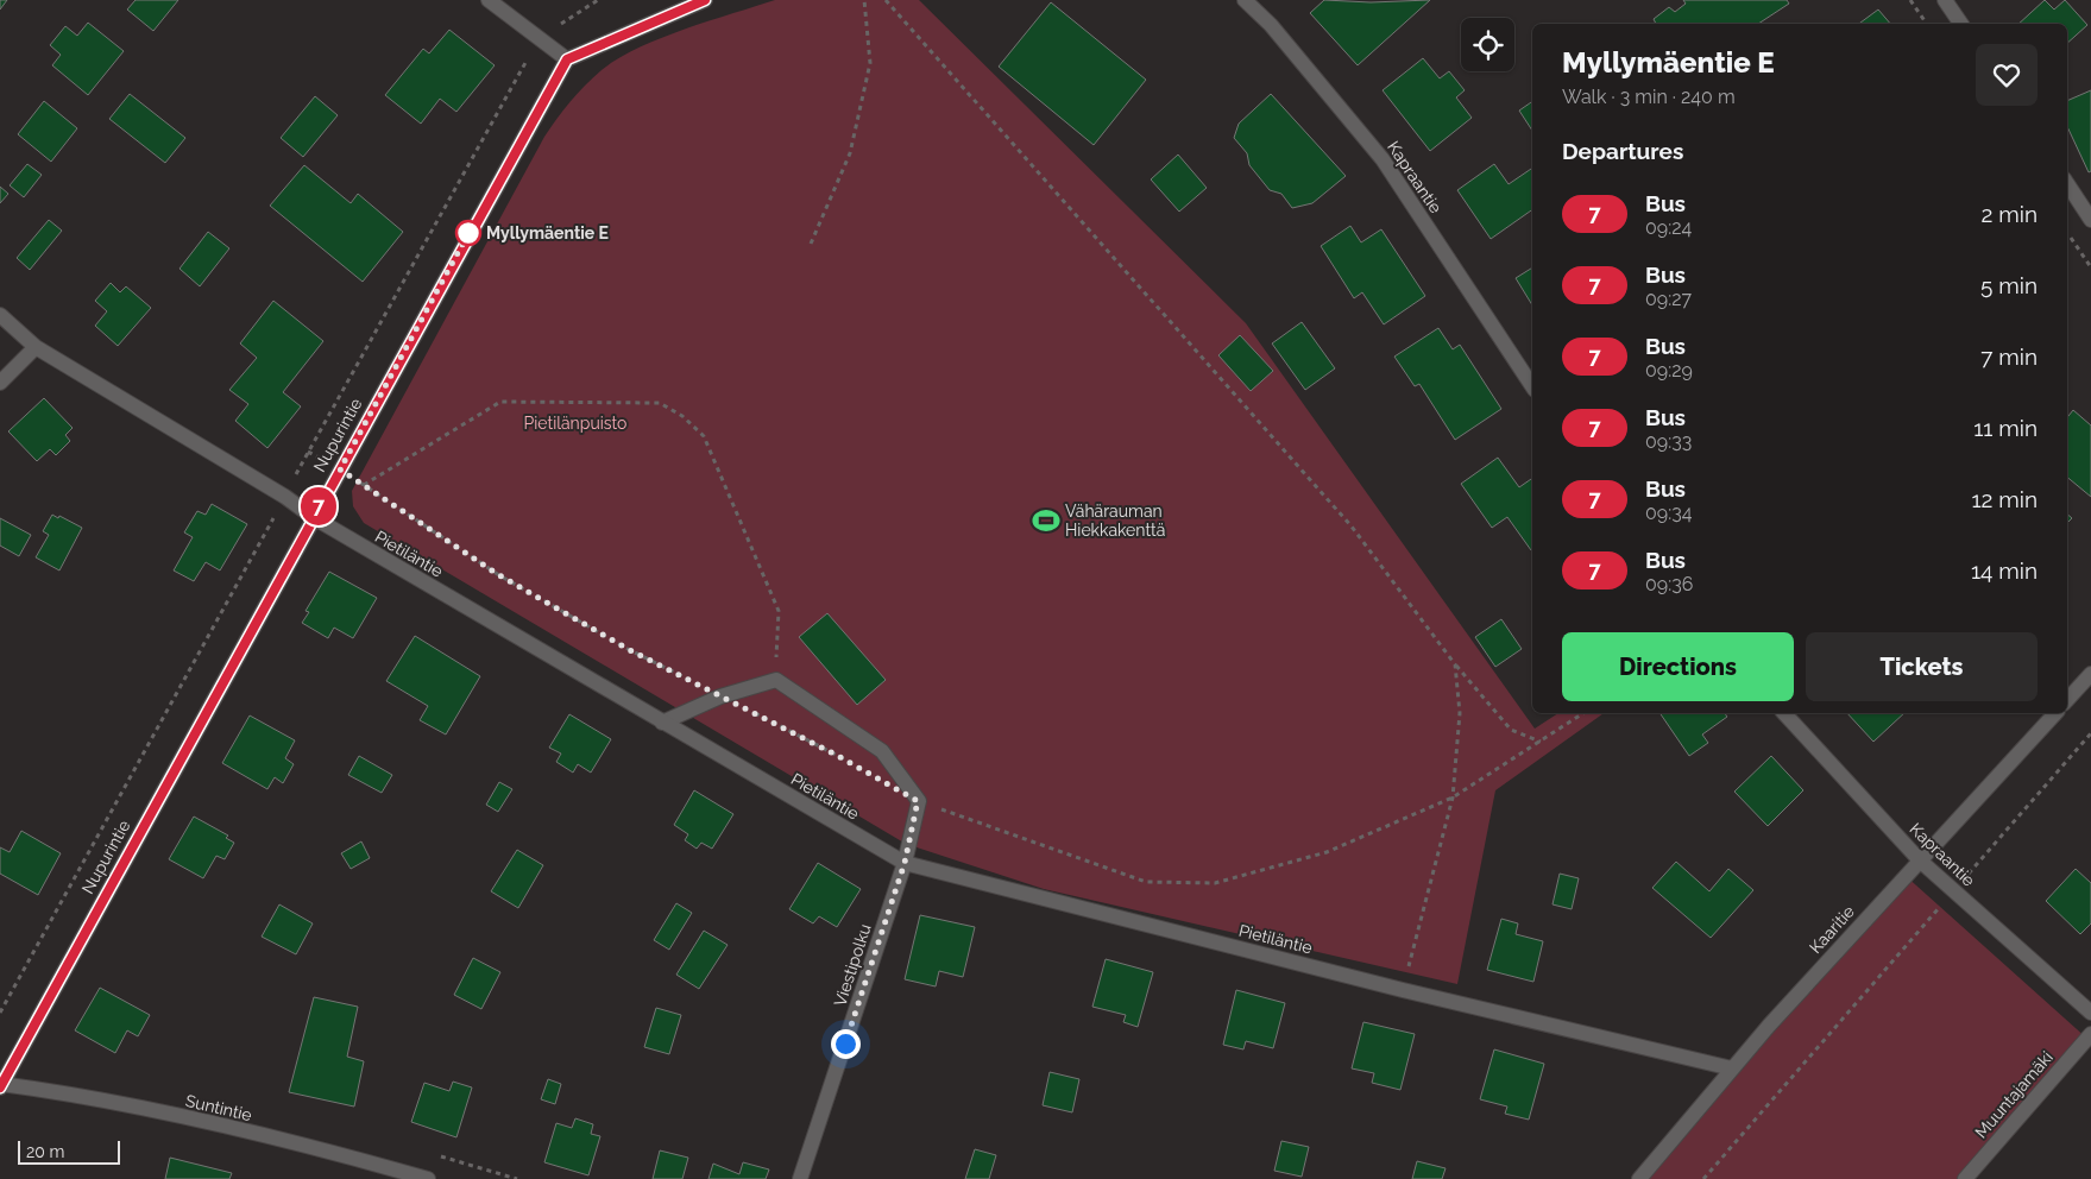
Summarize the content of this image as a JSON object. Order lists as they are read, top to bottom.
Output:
{
  "streets": {
    "street": [
      "Kapraantie",
      "Nupurintie",
      "Pietiläntie",
      "Kaaritie",
      "Viestipolku",
      "Muuntajamäki",
      "Suntintie"
    ]
  },
  "crossings": [
    ["Kapraantie", "Kaaritie"],
    ["Nupurintie", "Pietiläntie"],
    ["Nupurintie", "Suntintie"],
    ["Pietiläntie", "Kaaritie"],
    ["Pietiläntie", "Viestipolku"]
  ],
  "parks": ["Pietilänpuisto"],
  "places": {
    "other": ["Myllymäentie E"],
    "sports": ["Vähärauman Hiekkakenttä"]
  },
  "lines": ["bus line 7"],
  "scale_bar": "20 m",
  "page": {
    "on_map": "7",
    "heading": [
      ["Myllymäentie E", "Walk · 3 min · 240 m"],
      "Departures"
    ],
    "list": [
      {
        "mark": "7",
        "name": "Bus",
        "note": "09:24",
        "value": "2 min"
      },
      {
        "mark": "7",
        "name": "Bus",
        "note": "09:27",
        "value": "5 min"
      },
      {
        "mark": "7",
        "name": "Bus",
        "note": "09:29",
        "value": "7 min"
      },
      {
        "mark": "7",
        "name": "Bus",
        "note": "09:33",
        "value": "11 min"
      },
      {
        "mark": "7",
        "name": "Bus",
        "note": "09:34",
        "value": "12 min"
      },
      {
        "mark": "7",
        "name": "Bus",
        "note": "09:36",
        "value": "14 min"
      }
    ],
    "buttons": ["Directions", "Tickets"],
    "scale": "20 m"
  }
}
